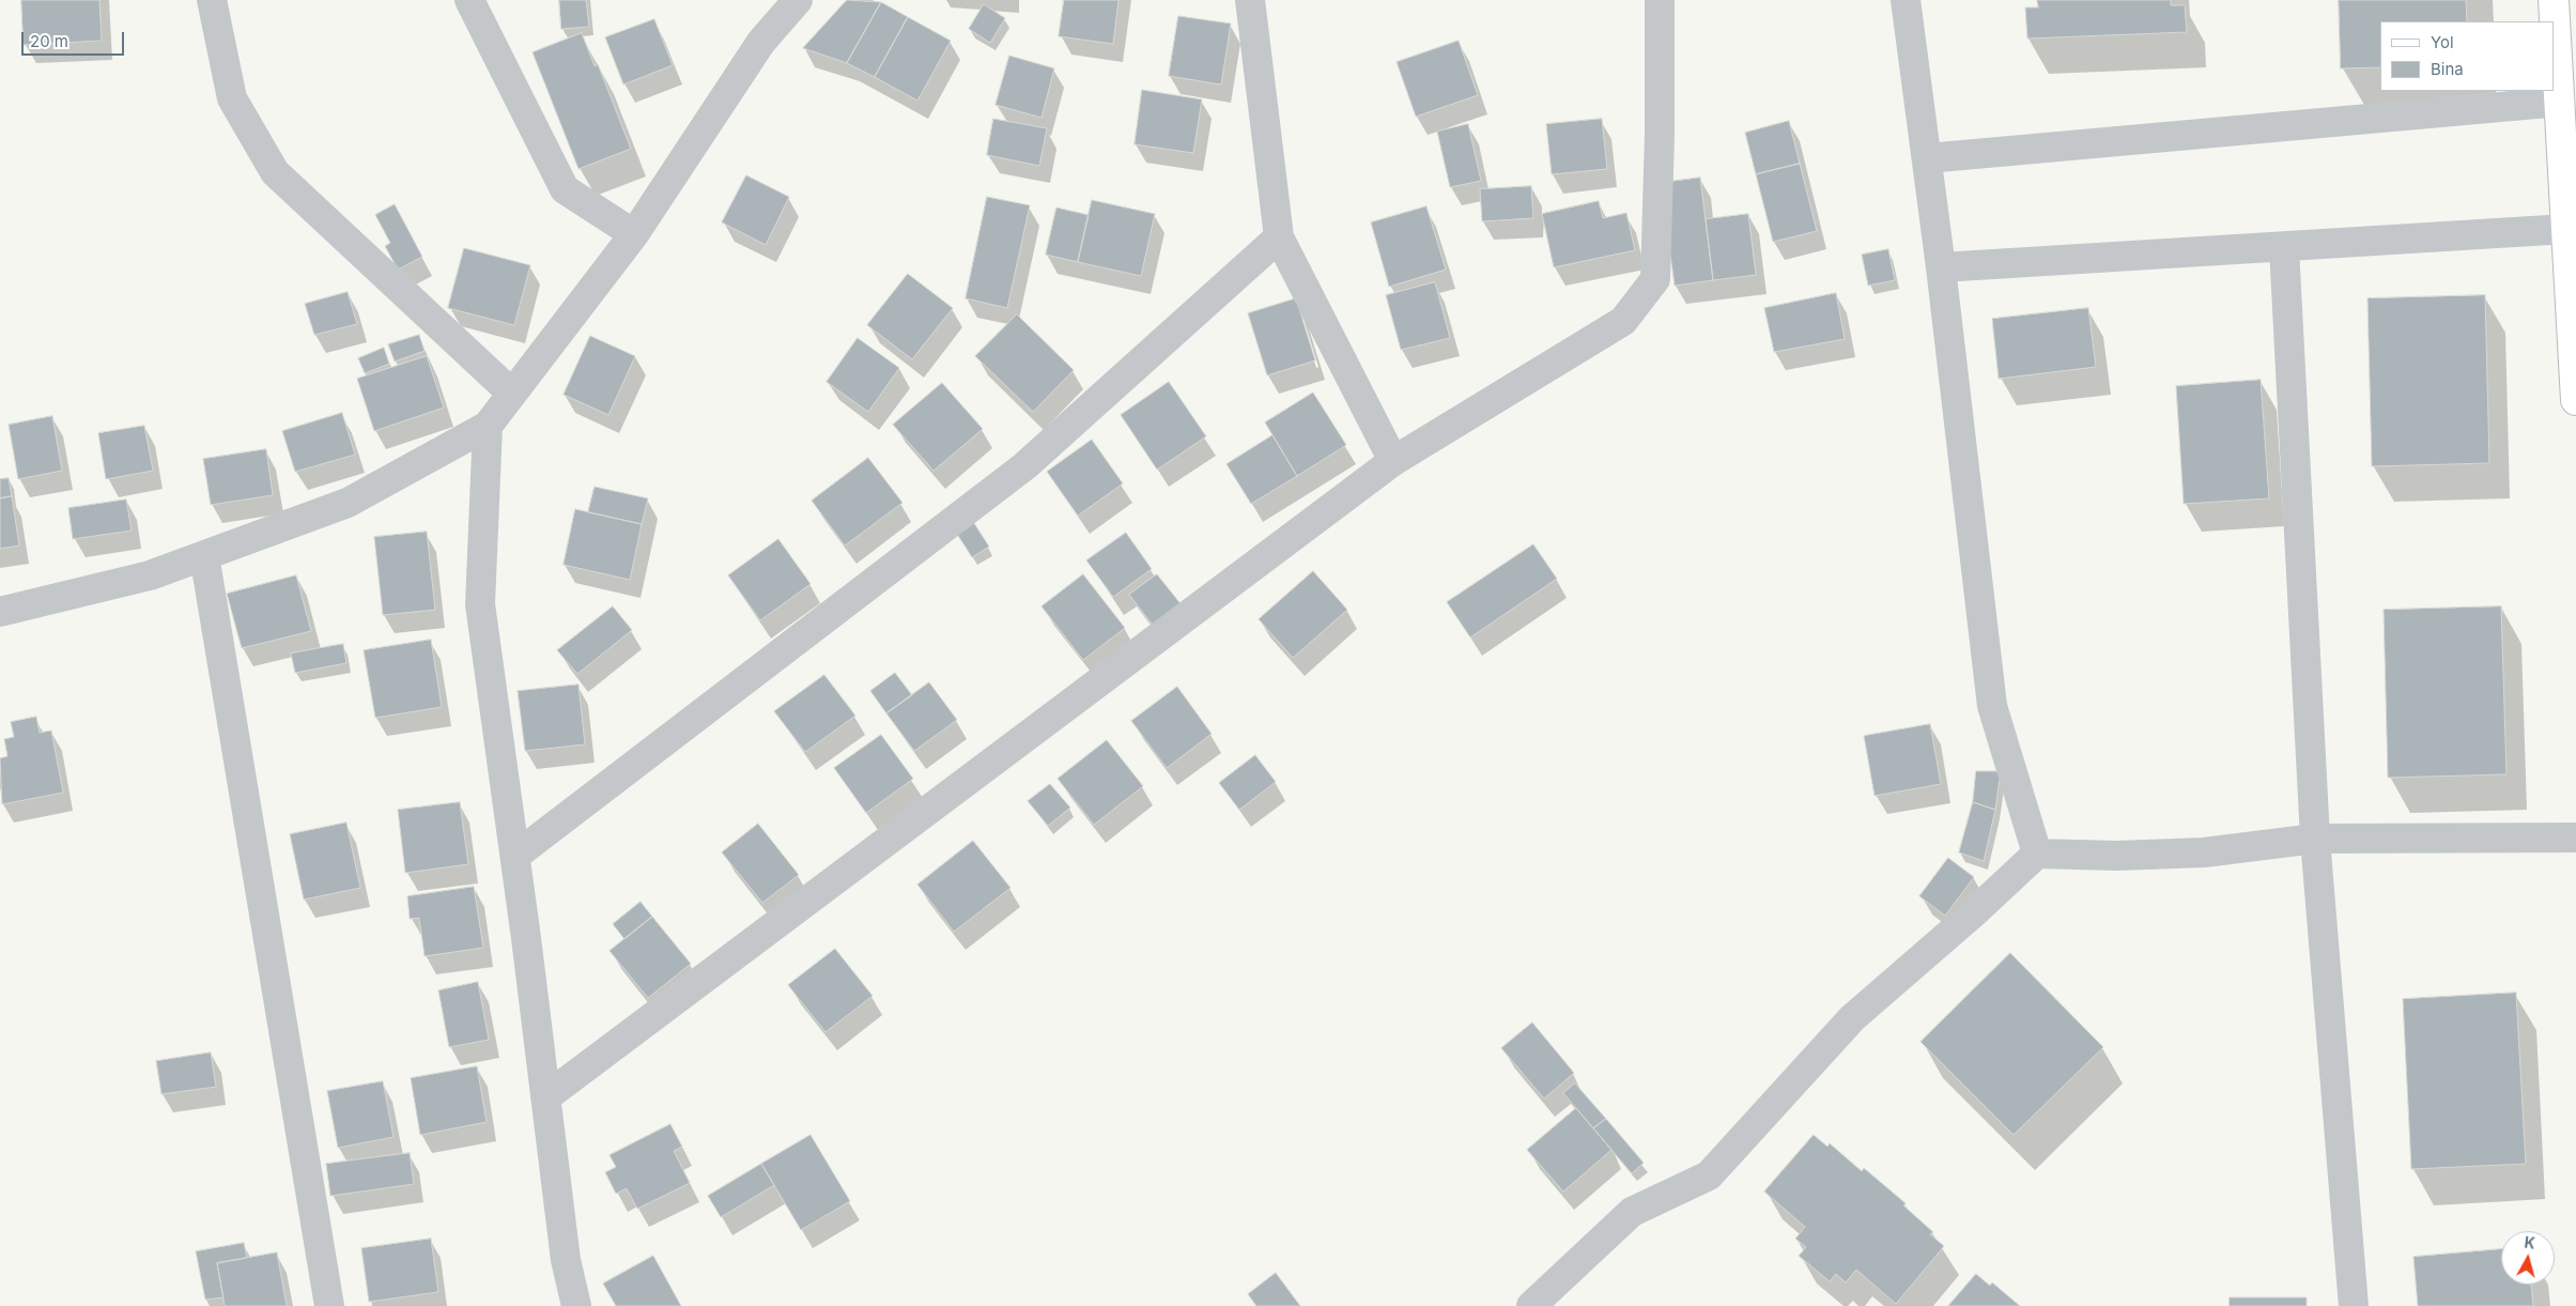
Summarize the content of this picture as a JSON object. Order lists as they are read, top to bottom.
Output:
{
  "legend": ["Yol", "Bina"],
  "scale_bar": "20 m",
  "north": "top"
}
